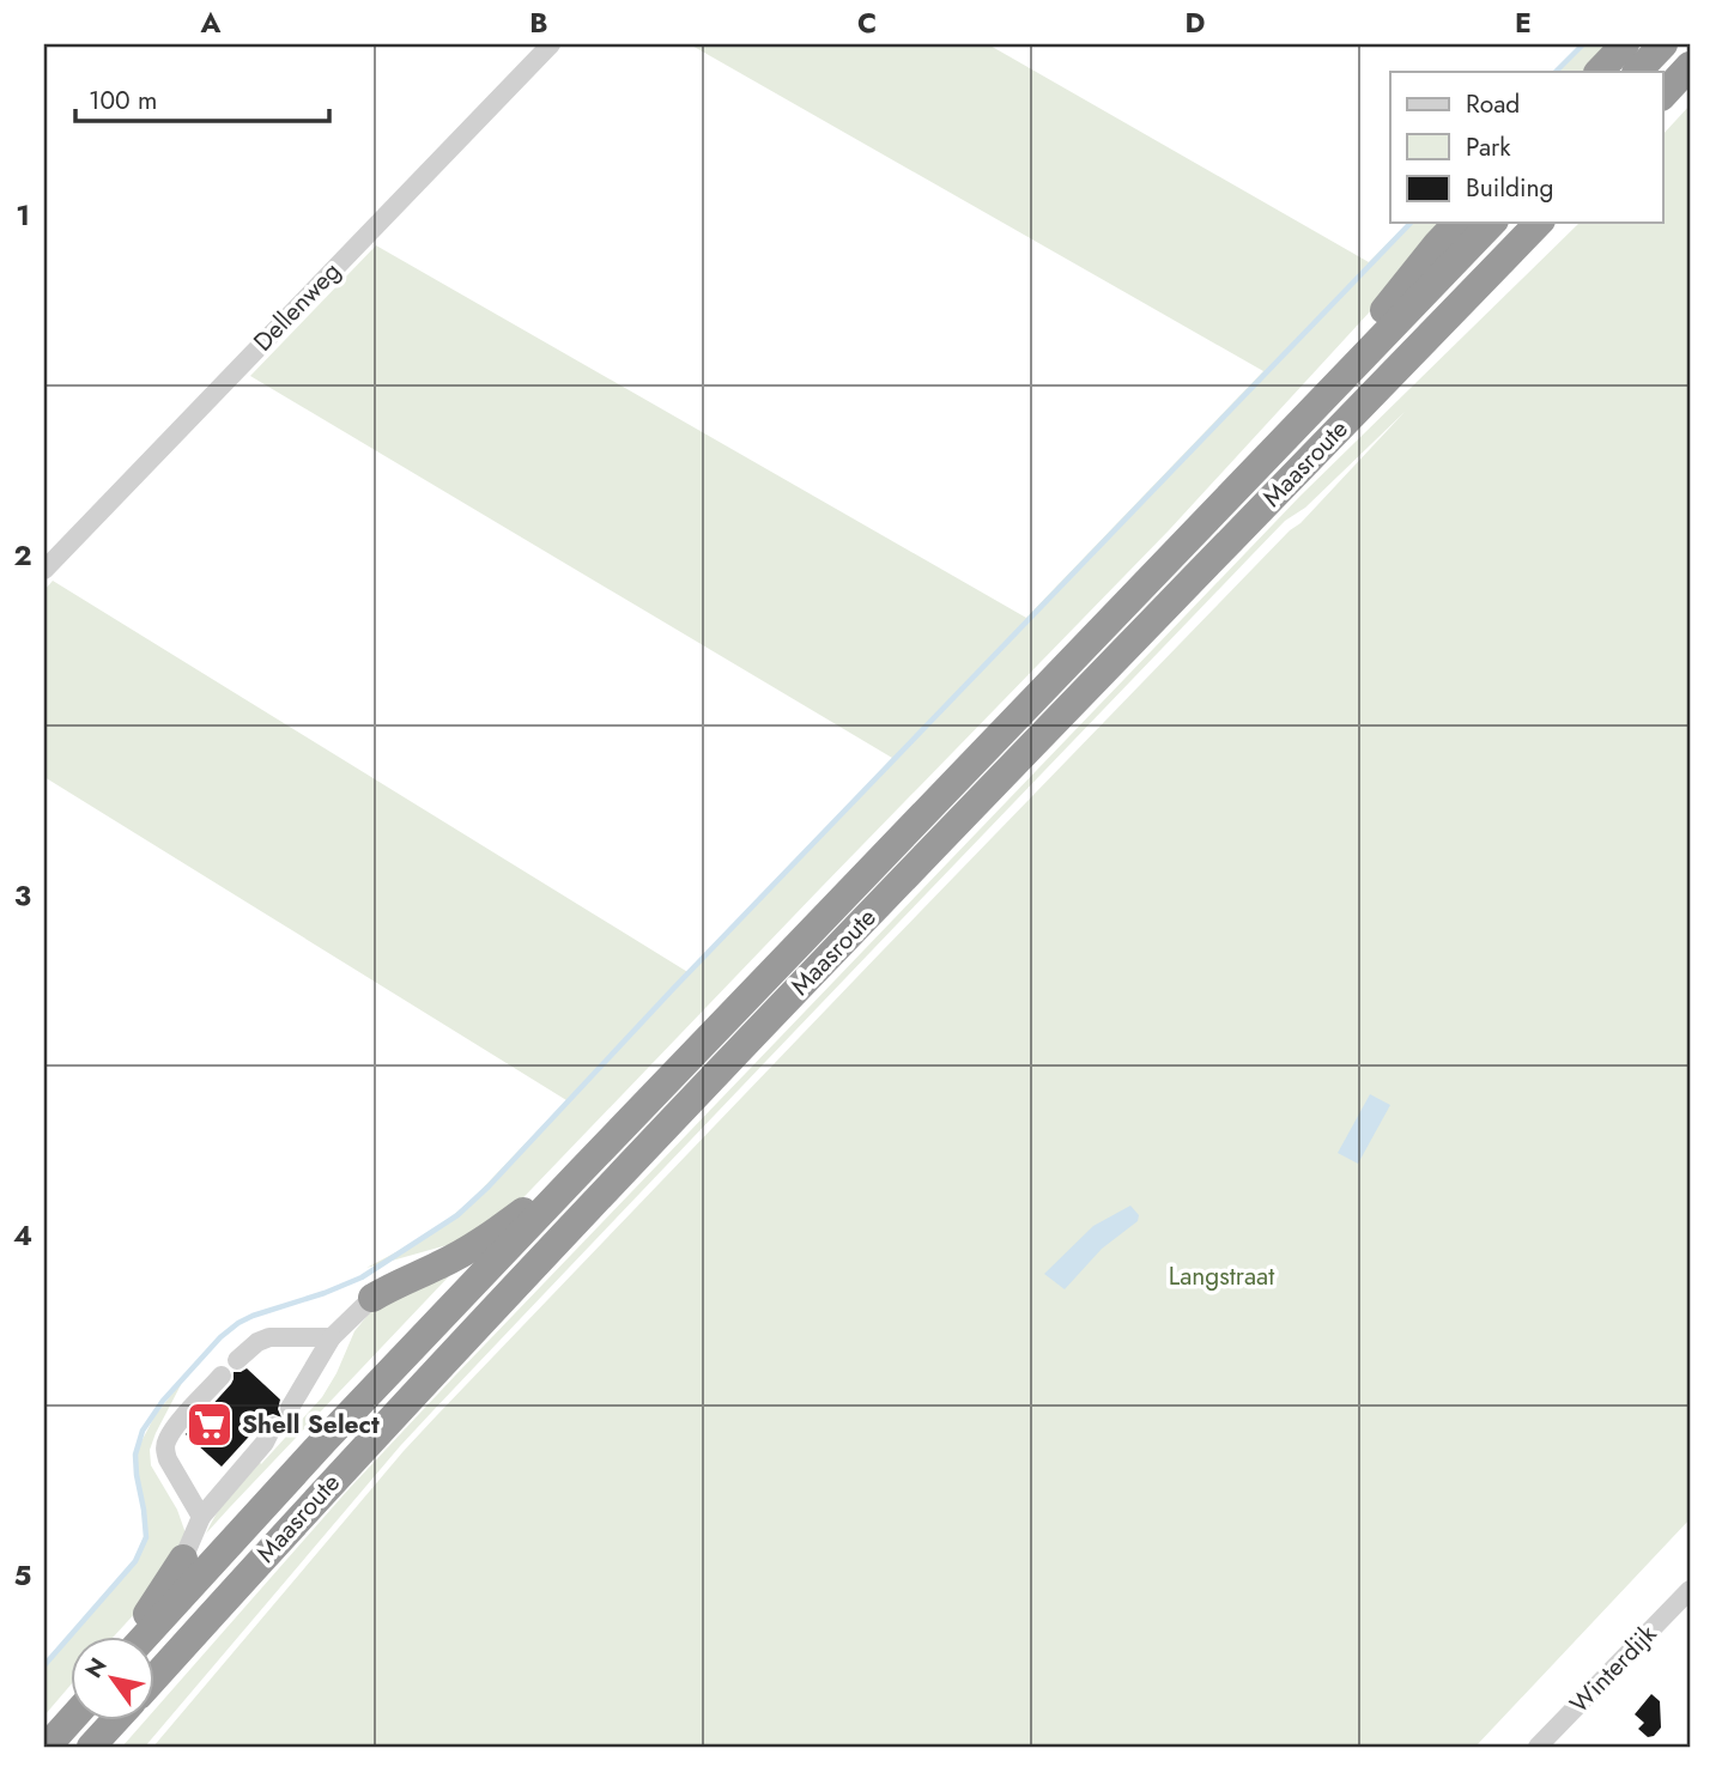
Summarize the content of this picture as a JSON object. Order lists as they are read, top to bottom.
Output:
{
  "streets": {
    "highway": ["Maasroute"],
    "street": ["Dellenweg", "Winterdijk"]
  },
  "parks": ["Langstraat"],
  "places": {
    "supermarket": ["Shell Select"]
  },
  "legend": ["Road", "Park", "Building"],
  "scale_bar": "100 m",
  "north": "top left",
  "grid": {
    "columns": [
      "A",
      "B",
      "C",
      "D",
      "E"
    ],
    "rows": [
      "1",
      "2",
      "3",
      "4",
      "5"
    ]
  }
}
